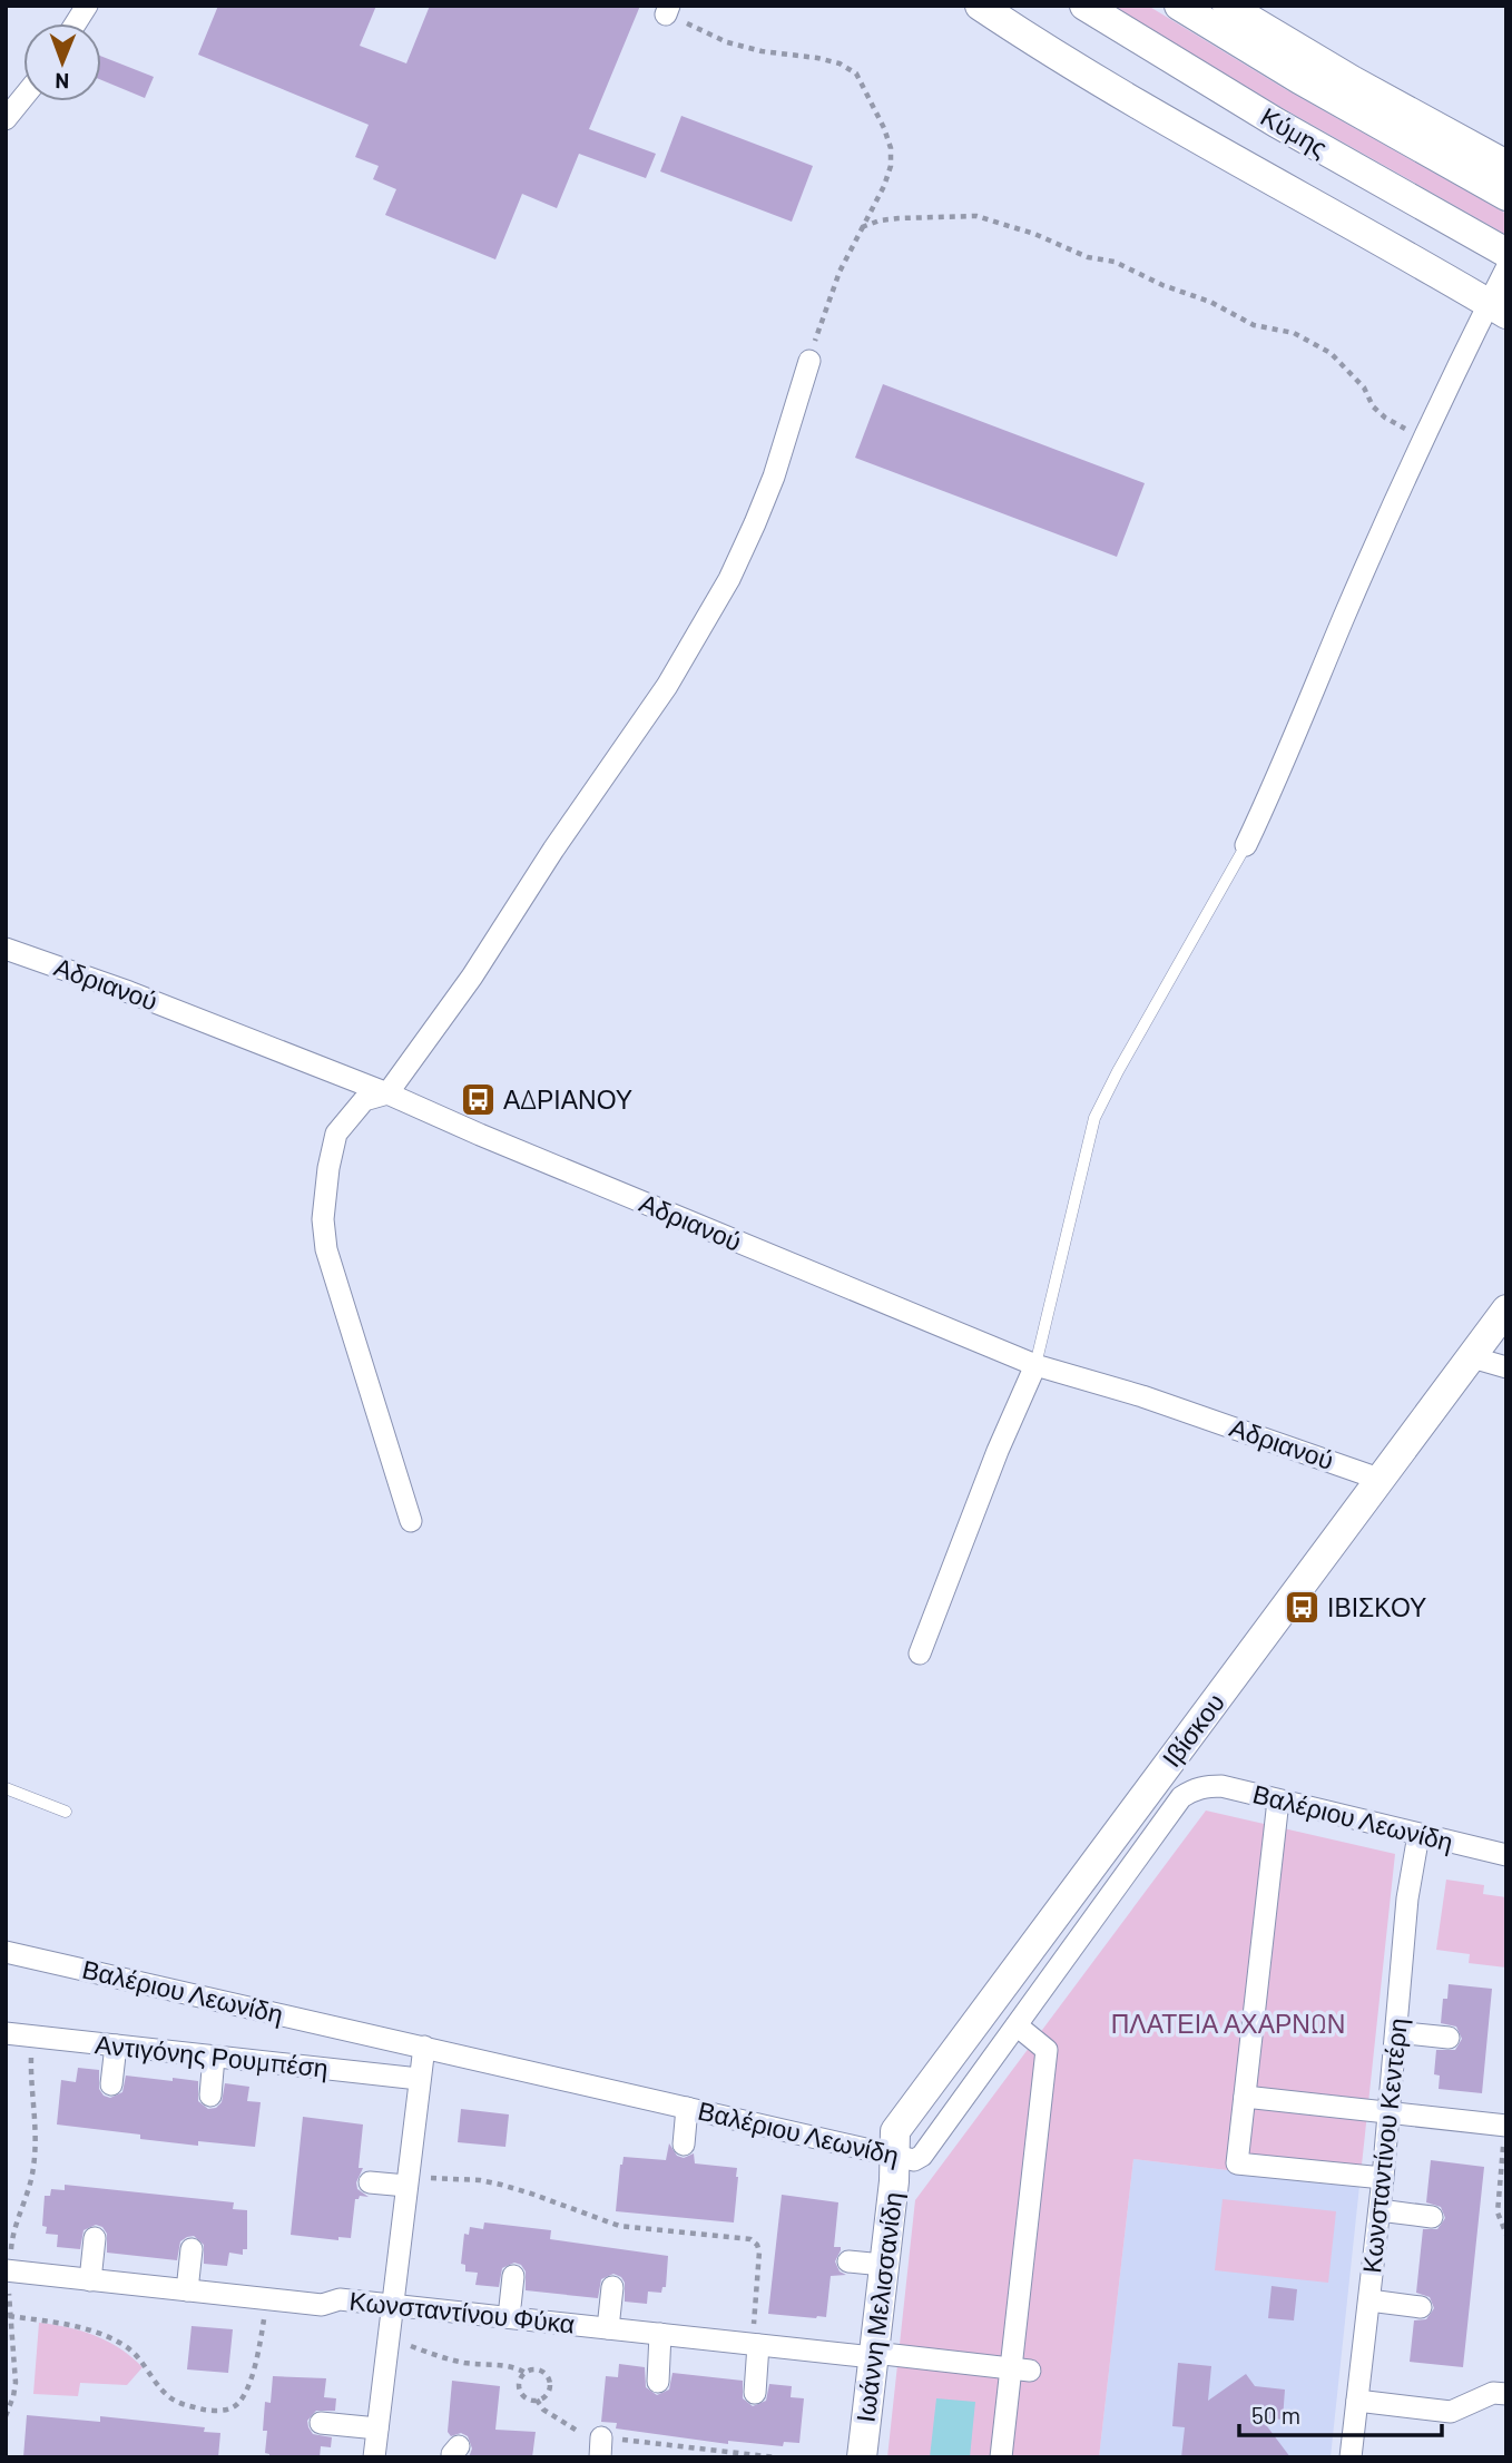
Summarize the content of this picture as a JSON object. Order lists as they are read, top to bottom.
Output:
{
  "streets": {
    "street": [
      "Κύμης",
      "Αδριανού",
      "Ιβίσκου",
      "Βαλέριου Λεωνίδη",
      "Αντιγόνης Ρουμπέση",
      "Κωνσταντίνου Κεντέρη",
      "Ιωάννη Μελισσανίδη",
      "Κωνσταντίνου Φύκα"
    ]
  },
  "crossings": [
    ["Αδριανού", "Ιβίσκου"],
    ["Ιβίσκου", "Βαλέριου Λεωνίδη"],
    ["Ιβίσκου", "Ιωάννη Μελισσανίδη"],
    ["Βαλέριου Λεωνίδη", "Κωνσταντίνου Κεντέρη"],
    ["Βαλέριου Λεωνίδη", "Ιωάννη Μελισσανίδη"],
    ["Ιωάννη Μελισσανίδη", "Κωνσταντίνου Φύκα"]
  ],
  "parks": ["ΠΛΑΤΕΙΑ ΑΧΑΡΝΩΝ"],
  "places": {
    "bus stop": ["ΑΔΡΙΑΝΟΥ", "ΙΒΙΣΚΟΥ"]
  },
  "scale_bar": "50 m",
  "north": "bottom"
}
